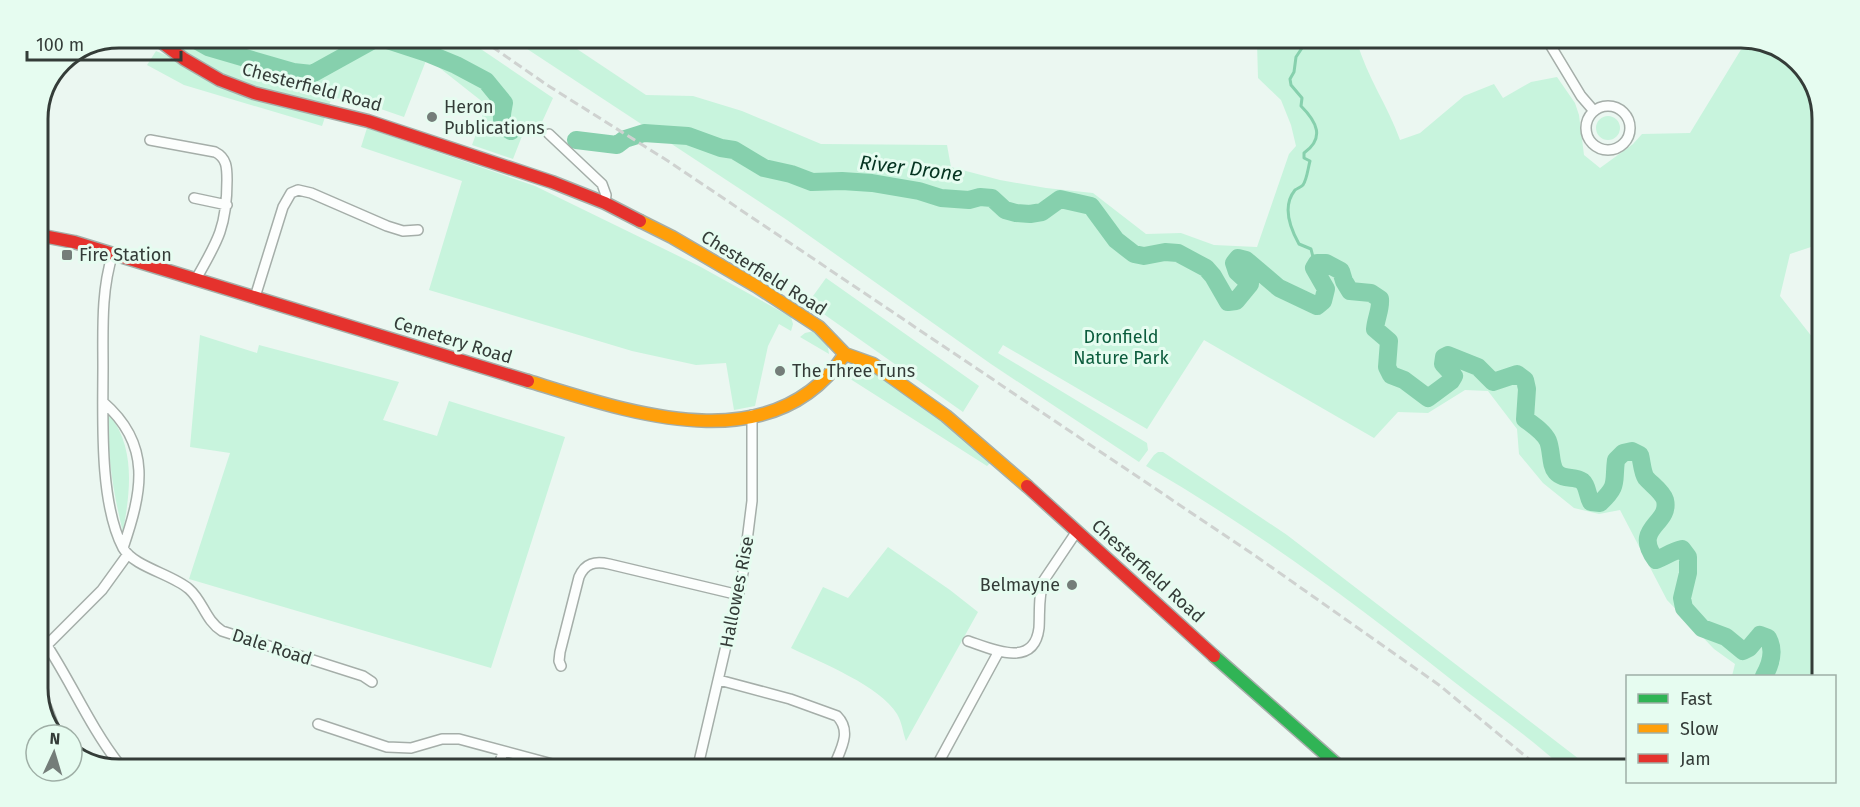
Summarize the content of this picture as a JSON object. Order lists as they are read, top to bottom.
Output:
{
  "streets": {
    "main road": ["Chesterfield Road", "Cemetery Road"],
    "street": ["Hallowes Rise", "Dale Road"]
  },
  "crossings": [
    ["Chesterfield Road", "Cemetery Road"],
    ["Cemetery Road", "Hallowes Rise"]
  ],
  "water": ["River Drone"],
  "parks": ["Dronfield Nature Park"],
  "places": {
    "other": ["Heron Publications", "The Three Tuns", "Belmayne"],
    "transit": ["Fire Station"]
  },
  "legend": ["Fast", "Slow", "Jam"],
  "scale_bar": "100 m",
  "north": "top"
}
